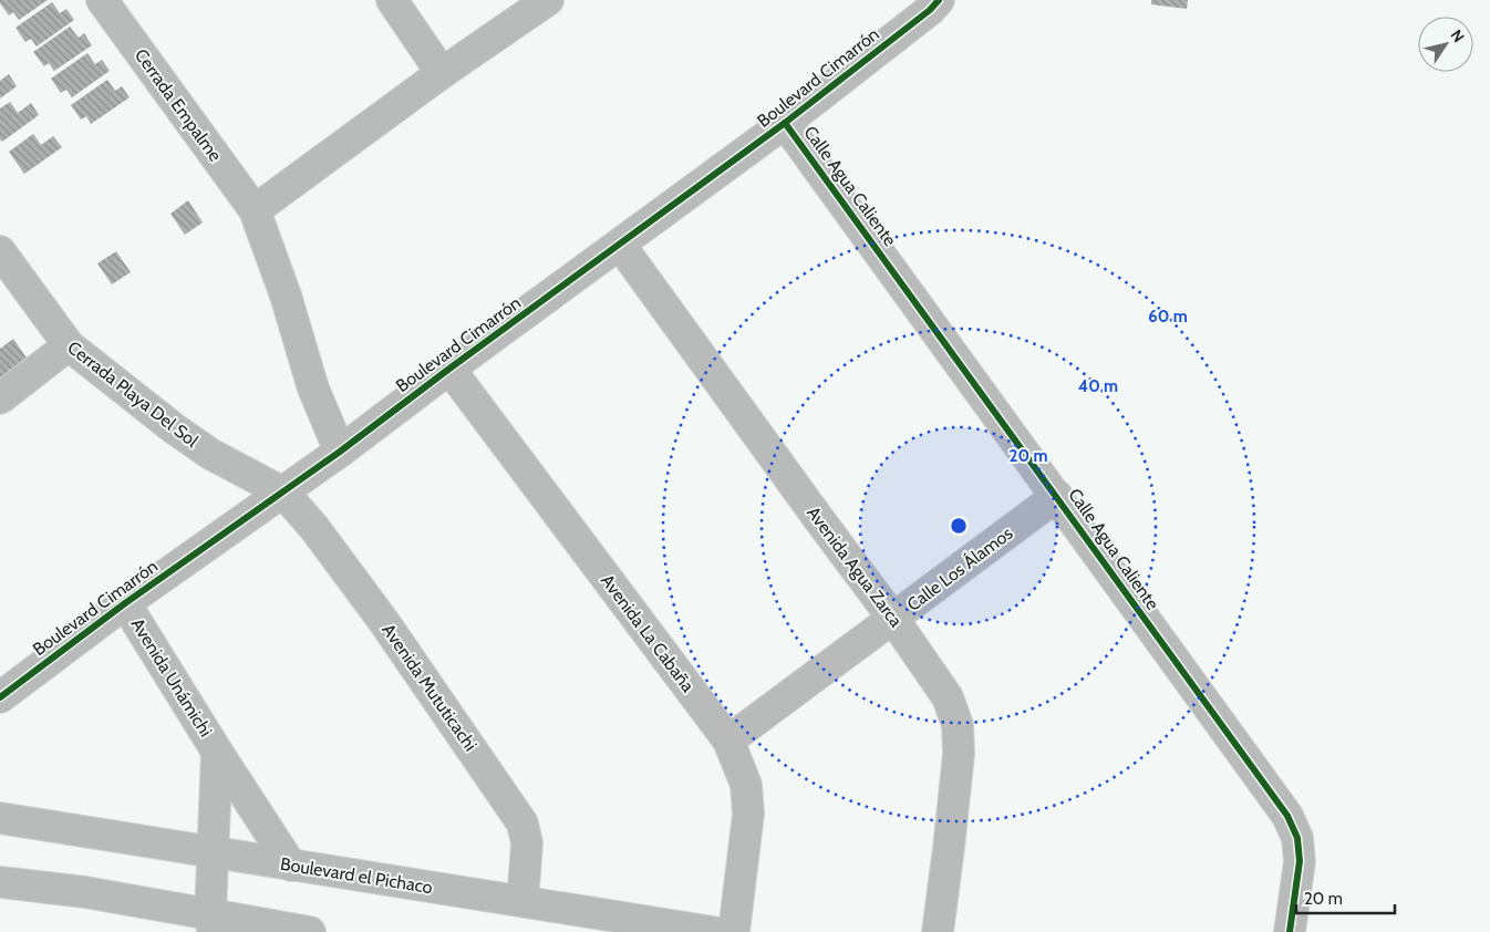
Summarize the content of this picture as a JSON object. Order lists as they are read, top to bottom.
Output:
{
  "streets": {
    "street": [
      "Boulevard Cimarrón",
      "Cerrada Empalme",
      "Calle Agua Caliente",
      "Cerrada Playa Del Sol",
      "Avenida Agua Zarca",
      "Calle Los Álamos",
      "Avenida La Cabaña",
      "Avenida Unámichi",
      "Avenida Mututicachi",
      "Boulevard el Pichaco"
    ]
  },
  "crossings": [
    ["Boulevard Cimarrón", "Cerrada Empalme"],
    ["Boulevard Cimarrón", "Calle Agua Caliente"],
    ["Boulevard Cimarrón", "Cerrada Playa Del Sol"],
    ["Boulevard Cimarrón", "Avenida Agua Zarca"],
    ["Boulevard Cimarrón", "Avenida La Cabaña"],
    ["Boulevard Cimarrón", "Avenida Unámichi"],
    ["Boulevard Cimarrón", "Avenida Mututicachi"],
    ["Calle Agua Caliente", "Calle Los Álamos"],
    ["Cerrada Playa Del Sol", "Avenida Mututicachi"],
    ["Avenida Agua Zarca", "Calle Los Álamos"],
    ["Calle Los Álamos", "Avenida La Cabaña"],
    ["Avenida Unámichi", "Boulevard el Pichaco"],
    ["Avenida Mututicachi", "Boulevard el Pichaco"]
  ],
  "scale_bar": "20 m",
  "north": "top right",
  "rings": ["60 m", "40 m", "20 m"]
}
